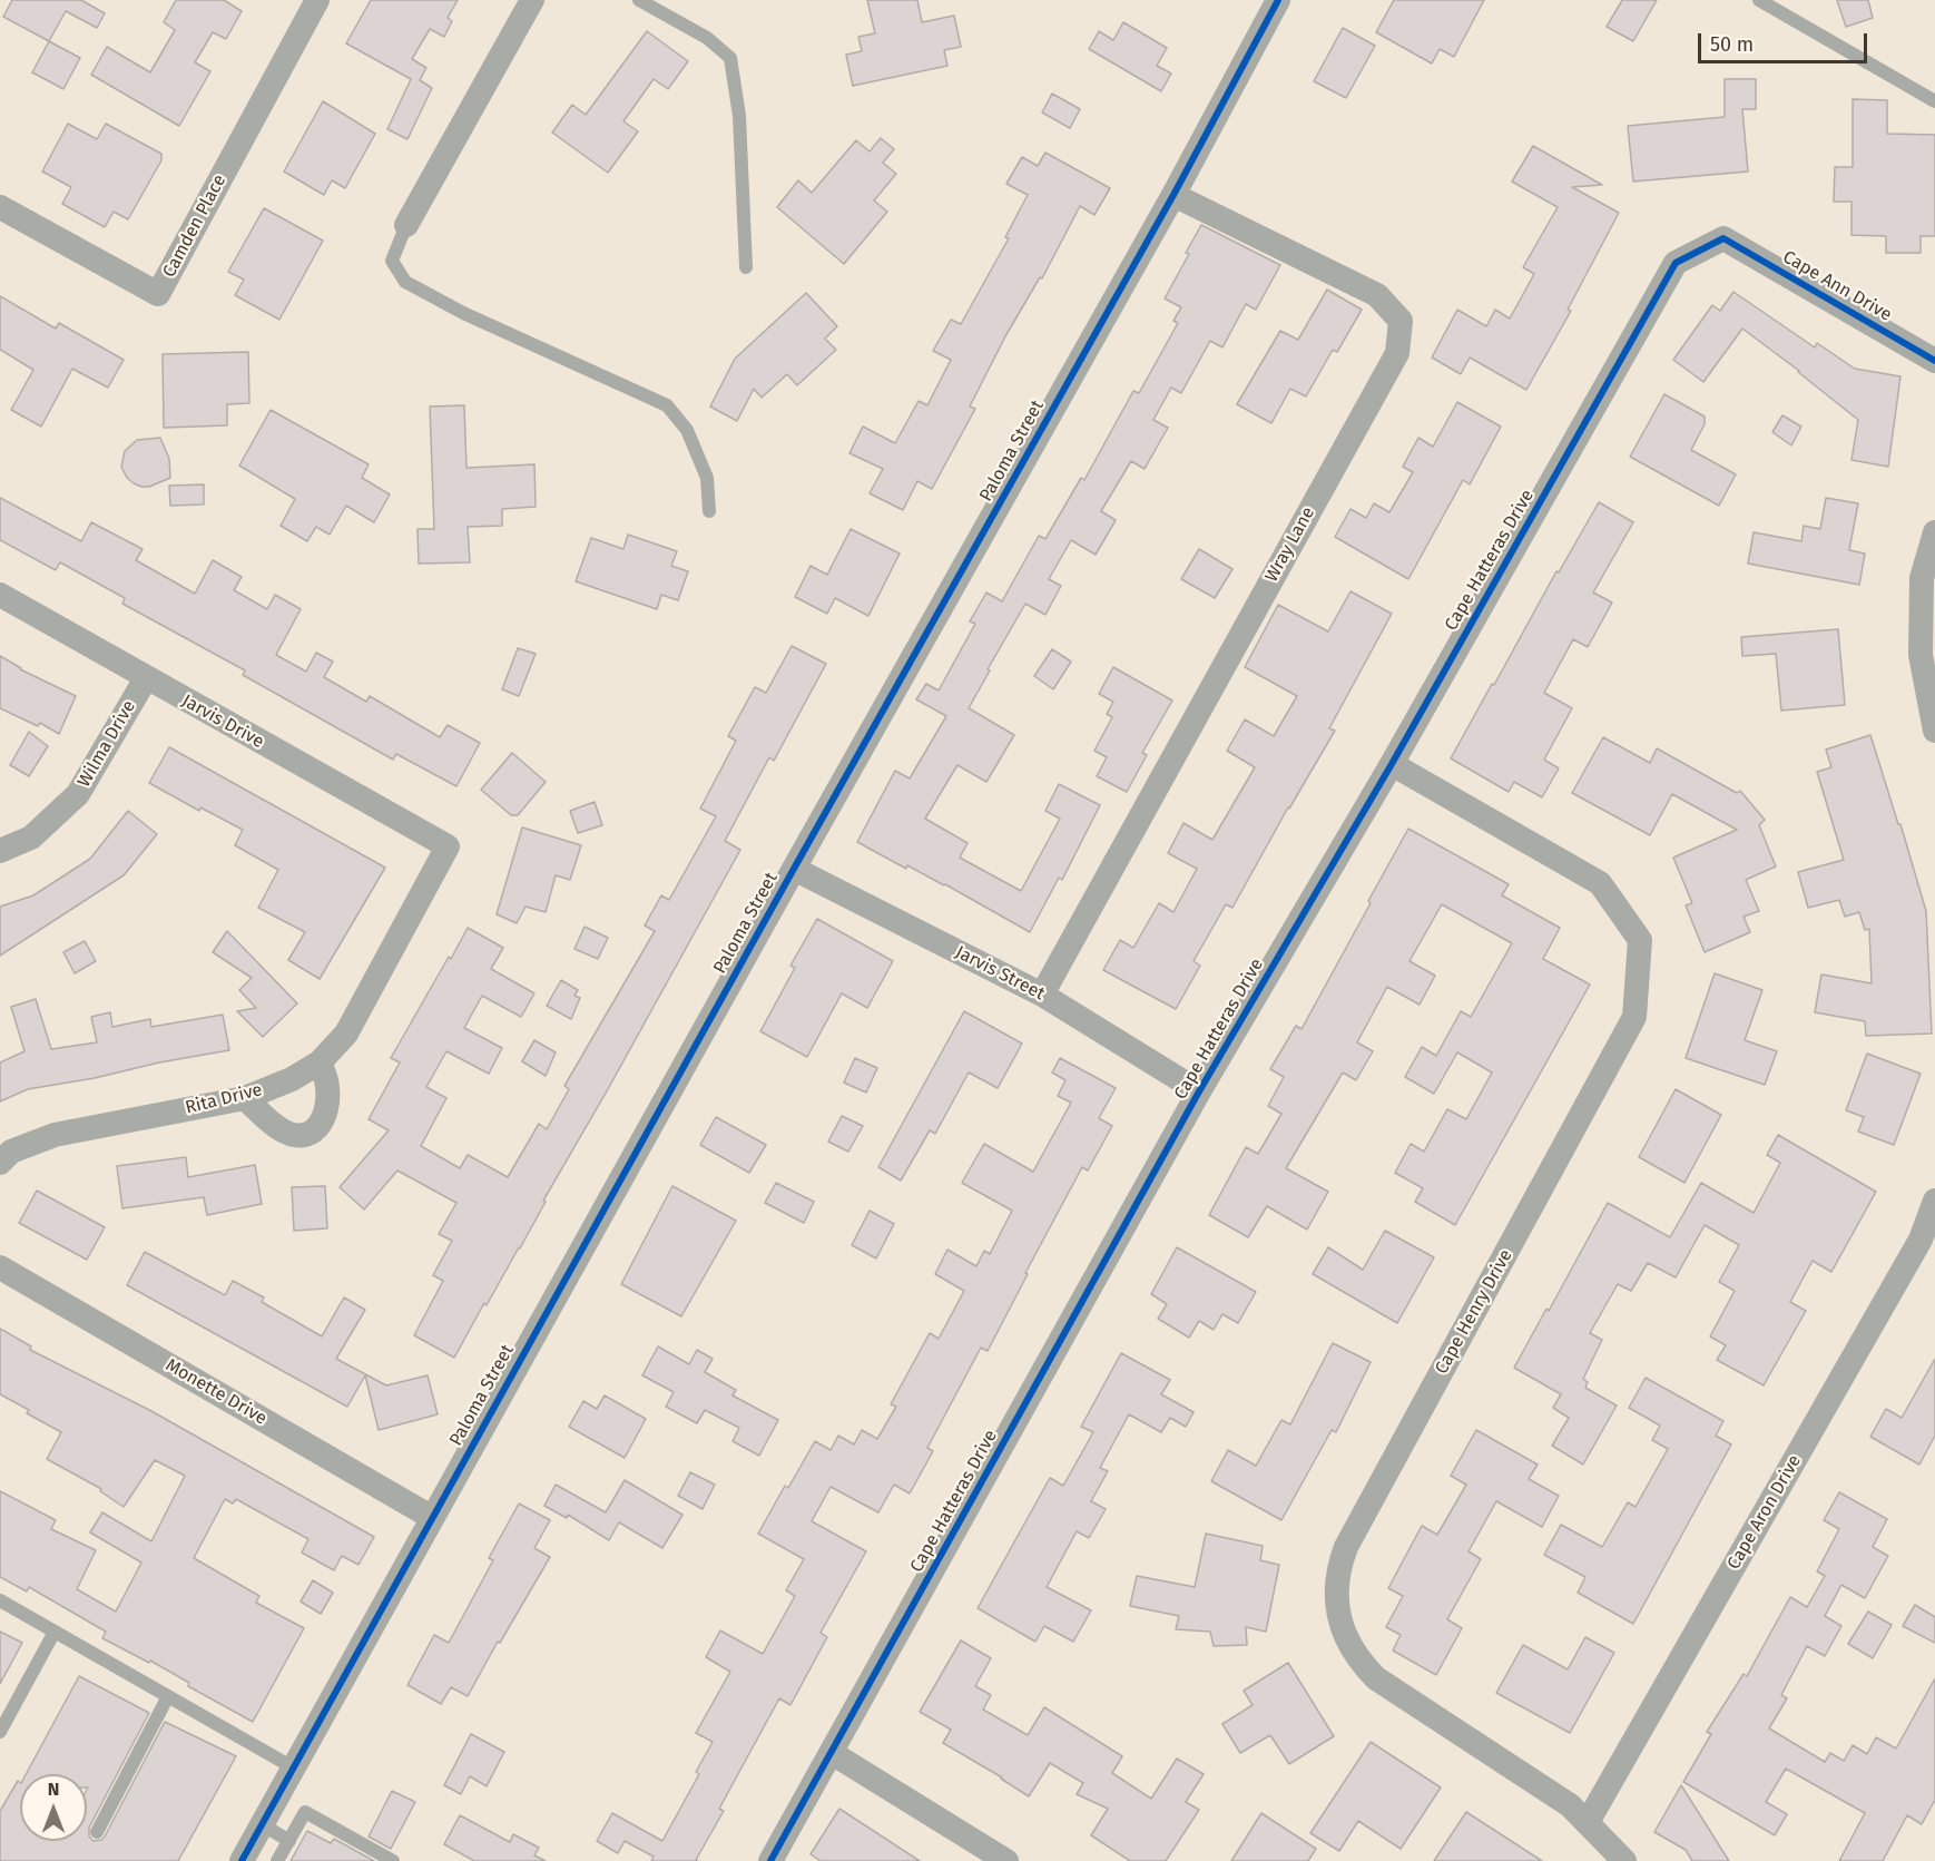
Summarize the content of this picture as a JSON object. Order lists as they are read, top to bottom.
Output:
{
  "streets": {
    "street": [
      "Camden Place",
      "Cape Ann Drive",
      "Paloma Street",
      "Wray Lane",
      "Cape Hatteras Drive",
      "Jarvis Drive",
      "Wilma Drive",
      "Jarvis Street",
      "Rita Drive",
      "Cape Henry Drive",
      "Monette Drive",
      "Cape Aron Drive"
    ]
  },
  "crossings": [
    ["Cape Ann Drive", "Cape Hatteras Drive"],
    ["Paloma Street", "Wray Lane"],
    ["Paloma Street", "Jarvis Street"],
    ["Paloma Street", "Monette Drive"],
    ["Wray Lane", "Jarvis Street"],
    ["Cape Hatteras Drive", "Jarvis Street"],
    ["Cape Hatteras Drive", "Cape Henry Drive"],
    ["Jarvis Drive", "Wilma Drive"],
    ["Jarvis Drive", "Rita Drive"],
    ["Cape Henry Drive", "Cape Aron Drive"]
  ],
  "scale_bar": "50 m",
  "north": "top"
}
